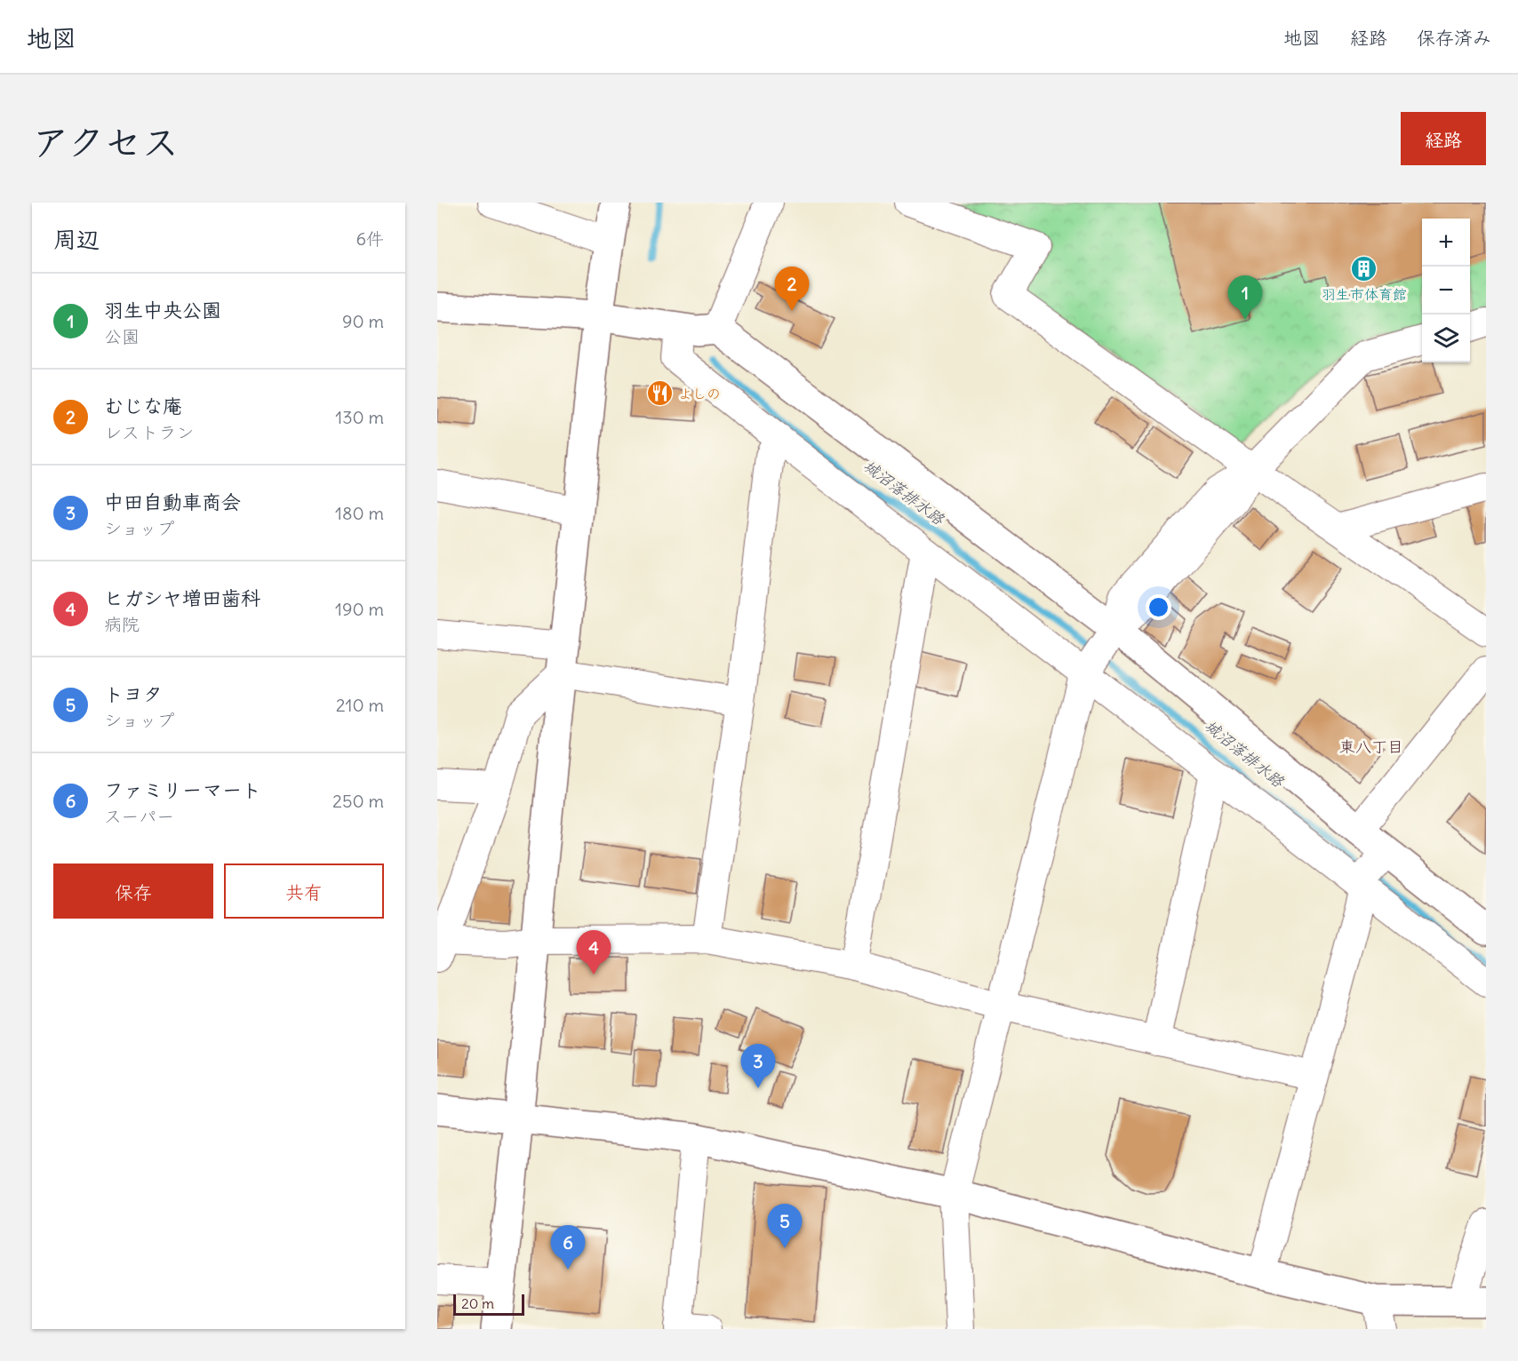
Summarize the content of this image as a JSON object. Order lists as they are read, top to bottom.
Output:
{
  "districts": ["東八丁目"],
  "water": ["城沼落排水路"],
  "places": {
    "building": ["羽生市体育館"],
    "restaurant": ["よしの"]
  },
  "scale_bar": "20 m",
  "page": {
    "header": "地図",
    "nav": ["地図", "経路", "保存済み"],
    "title": "アクセス",
    "buttons": [
      "経路",
      ["保存", "共有"]
    ],
    "heading": ["周辺", "6件"],
    "map_buttons": ["+", "−"],
    "pins": [
      "2",
      "1",
      "4",
      "3",
      "5",
      "6"
    ],
    "list": [
      {
        "mark": "1",
        "name": "羽生中央公園",
        "note": "公園",
        "value": "90 m"
      },
      {
        "mark": "2",
        "name": "むじな庵",
        "note": "レストラン",
        "value": "130 m"
      },
      {
        "mark": "3",
        "name": "中田自動車商会",
        "note": "ショップ",
        "value": "180 m"
      },
      {
        "mark": "4",
        "name": "ヒガシヤ増田歯科",
        "note": "病院",
        "value": "190 m"
      },
      {
        "mark": "5",
        "name": "トヨタ",
        "note": "ショップ",
        "value": "210 m"
      },
      {
        "mark": "6",
        "name": "ファミリーマート",
        "note": "スーパー",
        "value": "250 m"
      }
    ],
    "scale": "20 m"
  }
}
